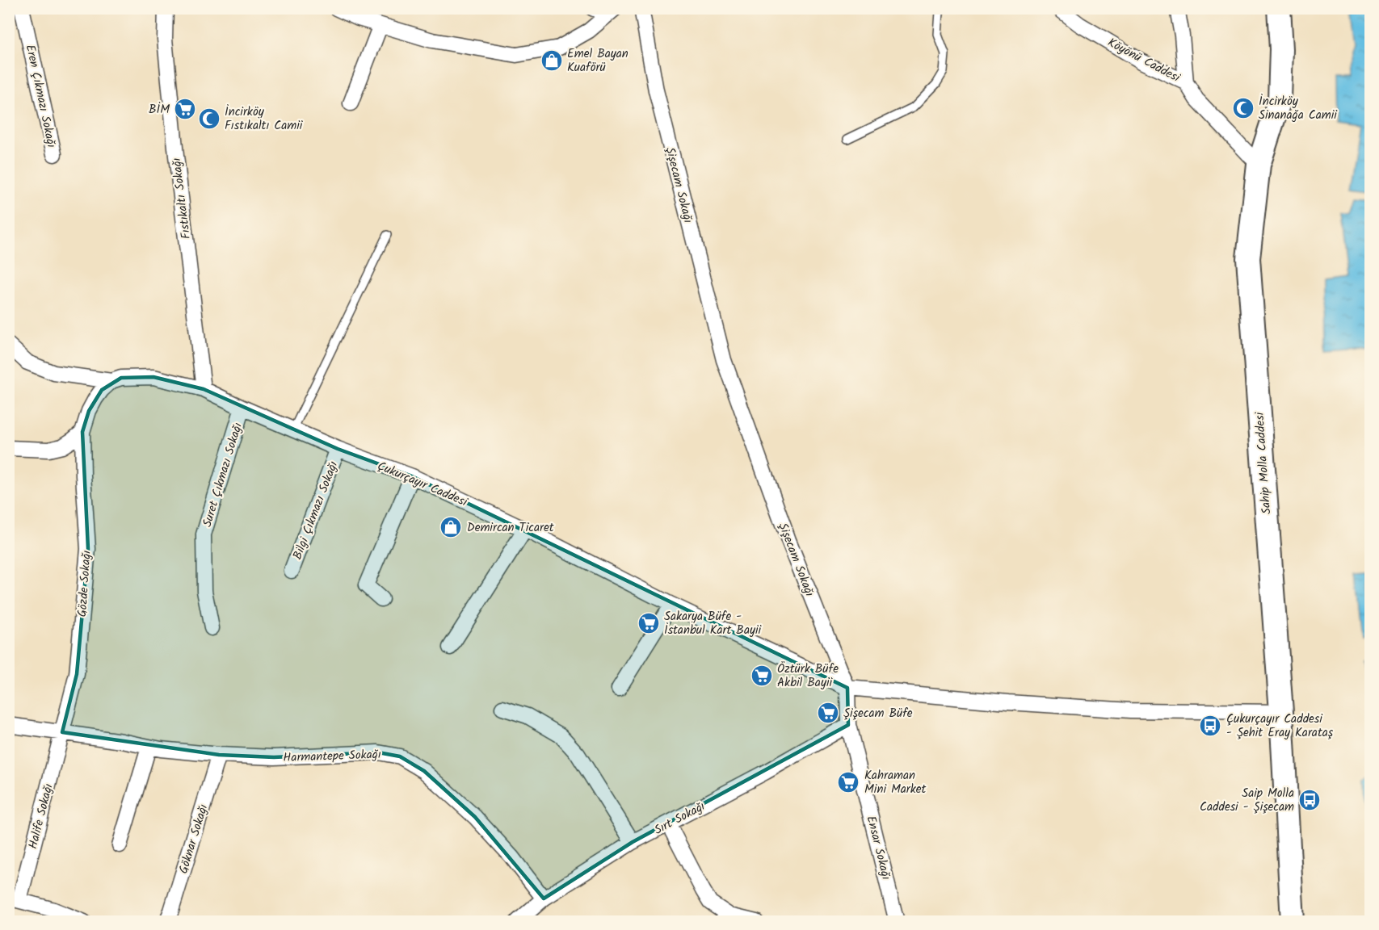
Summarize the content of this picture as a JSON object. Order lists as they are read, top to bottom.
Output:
{
  "streets": {
    "main road": ["Sahip Molla Caddesi"],
    "street": [
      "Köyönü Caddesi",
      "Eren Çıkmazı Sokağı",
      "Şişecam Sokağı",
      "Fıstıkaltı Sokağı",
      "Suret Çıkmazı Sokağı",
      "Çukurçayır Caddesi",
      "Bilgi Çıkmazı Sokağı",
      "Gözde Sokağı",
      "Harmantepe Sokağı",
      "Halife Sokağı",
      "Sırt Sokağı",
      "Göknar Sokağı",
      "Ensar Sokağı"
    ]
  },
  "crossings": [
    ["Köyönü Caddesi", "Sahip Molla Caddesi"],
    ["Şişecam Sokağı", "Çukurçayır Caddesi"],
    ["Şişecam Sokağı", "Ensar Sokağı"],
    ["Fıstıkaltı Sokağı", "Çukurçayır Caddesi"],
    ["Suret Çıkmazı Sokağı", "Çukurçayır Caddesi"],
    ["Çukurçayır Caddesi", "Bilgi Çıkmazı Sokağı"],
    ["Çukurçayır Caddesi", "Ensar Sokağı"],
    ["Gözde Sokağı", "Harmantepe Sokağı"],
    ["Gözde Sokağı", "Halife Sokağı"],
    ["Harmantepe Sokağı", "Halife Sokağı"],
    ["Harmantepe Sokağı", "Sırt Sokağı"],
    ["Harmantepe Sokağı", "Göknar Sokağı"],
    ["Sırt Sokağı", "Ensar Sokağı"]
  ],
  "places": {
    "shop": ["Emel Bayan Kuaförü", "Demircan Ticaret"],
    "mosque": ["İncirköy Sinanağa Camii", "İncirköy Fıstıkaltı Camii"],
    "supermarket": [
      "BİM",
      "Sakarya Büfe - İstanbul Kart Bayii",
      "Öztürk Büfe Akbil Bayii",
      "Şişecam Büfe",
      "Kahraman Mini Market"
    ],
    "bus stop": ["Çukurçayır Caddesi - Şehit Eray Karataş", "Saip Molla Caddesi - Şişecam"]
  }
}
